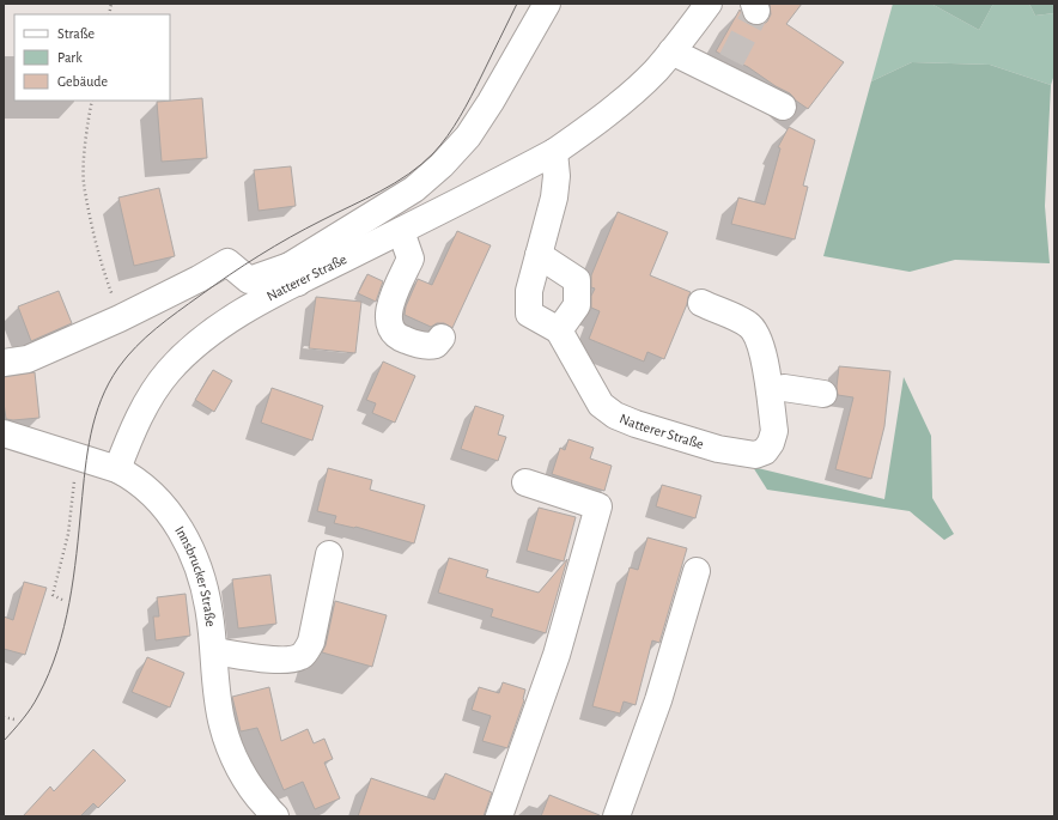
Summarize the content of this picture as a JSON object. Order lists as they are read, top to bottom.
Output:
{
  "streets": {
    "street": ["Natterer Straße", "Innsbrucker Straße"]
  },
  "crossings": [
    ["Natterer Straße", "Innsbrucker Straße"]
  ],
  "legend": ["Straße", "Park", "Gebäude"]
}
